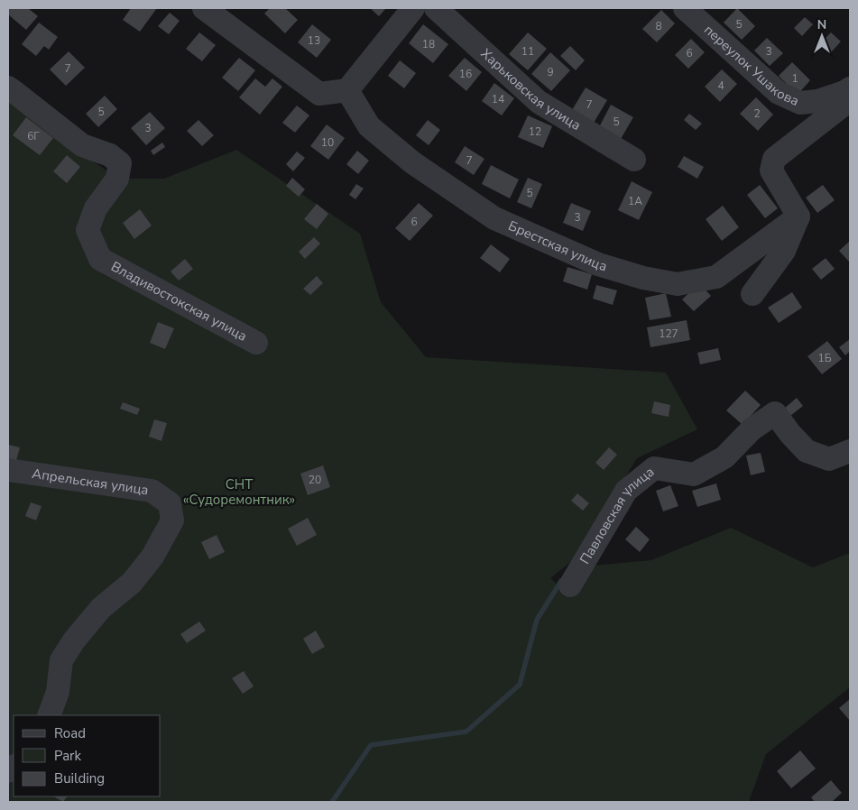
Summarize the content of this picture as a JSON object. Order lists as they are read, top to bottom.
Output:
{
  "streets": {
    "street": [
      "переулок Ушакова",
      "Харьковская улица",
      "Брестская улица",
      "Владивостокская улица",
      "Апрельская улица",
      "Павловская улица"
    ]
  },
  "parks": ["СНТ «Судоремонтник»"],
  "house_numbers": [
    "5",
    "8",
    "13",
    "18",
    "11",
    "3",
    "6",
    "7",
    "9",
    "16",
    "1",
    "4",
    "14",
    "7",
    "5",
    "2",
    "5",
    "3",
    "12",
    "6Г",
    "10",
    "7",
    "5",
    "1А",
    "3",
    "6",
    "127",
    "1Б",
    "20"
  ],
  "legend": ["Road", "Park", "Building"],
  "north": "top"
}
